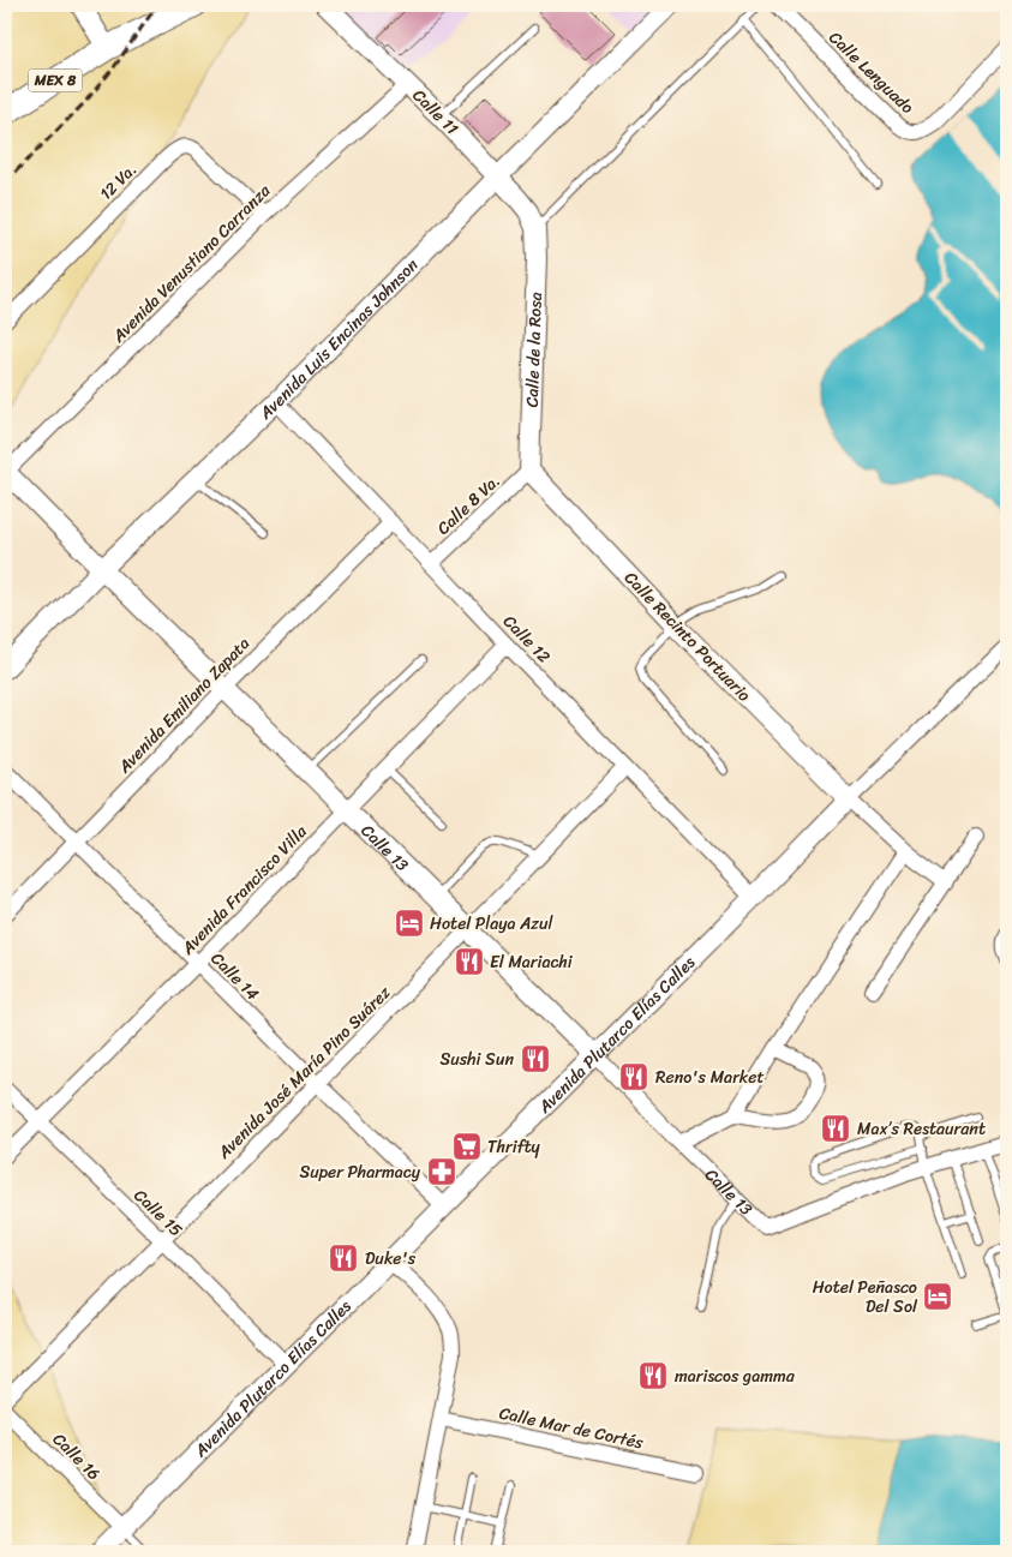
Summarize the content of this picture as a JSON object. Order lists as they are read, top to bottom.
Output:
{
  "streets": {
    "main road": ["MEX 8"],
    "street": [
      "Calle Lenguado",
      "Calle 11",
      "12 Va.",
      "Avenida Venustiano Carranza",
      "Avenida Luis Encinas Johnson",
      "Calle de la Rosa",
      "Calle 8 Va.",
      "Calle Recinto Portuario",
      "Calle 12",
      "Avenida Emiliano Zapata",
      "Calle 13",
      "Avenida Francisco Villa",
      "Calle 14",
      "Avenida Plutarco Elías Calles",
      "Avenida José María Pino Suárez",
      "Calle 15",
      "Calle Mar de Cortés",
      "Calle 16"
    ]
  },
  "crossings": [
    ["Calle 11", "Avenida Venustiano Carranza"],
    ["Calle 11", "Avenida Luis Encinas Johnson"],
    ["Calle 11", "Calle de la Rosa"],
    ["12 Va.", "Avenida Venustiano Carranza"],
    ["Avenida Venustiano Carranza", "Calle 13"],
    ["Avenida Luis Encinas Johnson", "Calle 12"],
    ["Avenida Luis Encinas Johnson", "Calle 13"],
    ["Calle de la Rosa", "Calle 8 Va."],
    ["Calle de la Rosa", "Calle Recinto Portuario"],
    ["Calle 8 Va.", "Calle Recinto Portuario"],
    ["Calle 8 Va.", "Calle 12"],
    ["Calle Recinto Portuario", "Avenida Plutarco Elías Calles"],
    ["Calle 12", "Avenida Emiliano Zapata"],
    ["Calle 12", "Avenida Francisco Villa"],
    ["Calle 12", "Avenida Plutarco Elías Calles"],
    ["Calle 12", "Avenida José María Pino Suárez"],
    ["Avenida Emiliano Zapata", "Calle 13"],
    ["Avenida Emiliano Zapata", "Calle 14"],
    ["Calle 13", "Avenida Francisco Villa"],
    ["Calle 13", "Avenida Plutarco Elías Calles"],
    ["Calle 13", "Avenida José María Pino Suárez"],
    ["Avenida Francisco Villa", "Calle 14"],
    ["Avenida Francisco Villa", "Calle 15"],
    ["Calle 14", "Avenida Plutarco Elías Calles"],
    ["Calle 14", "Avenida José María Pino Suárez"],
    ["Avenida Plutarco Elías Calles", "Calle 15"],
    ["Avenida Plutarco Elías Calles", "Calle 16"],
    ["Avenida José María Pino Suárez", "Calle 15"]
  ],
  "places": {
    "hotel": ["Hotel Playa Azul", "Hotel Peñasco Del Sol"],
    "restaurant": [
      "El Mariachi",
      "Sushi Sun",
      "Reno's Market",
      "Max’s Restaurant",
      "Duke's",
      "mariscos gamma"
    ],
    "supermarket": ["Thrifty"],
    "pharmacy": ["Super Pharmacy"]
  }
}
